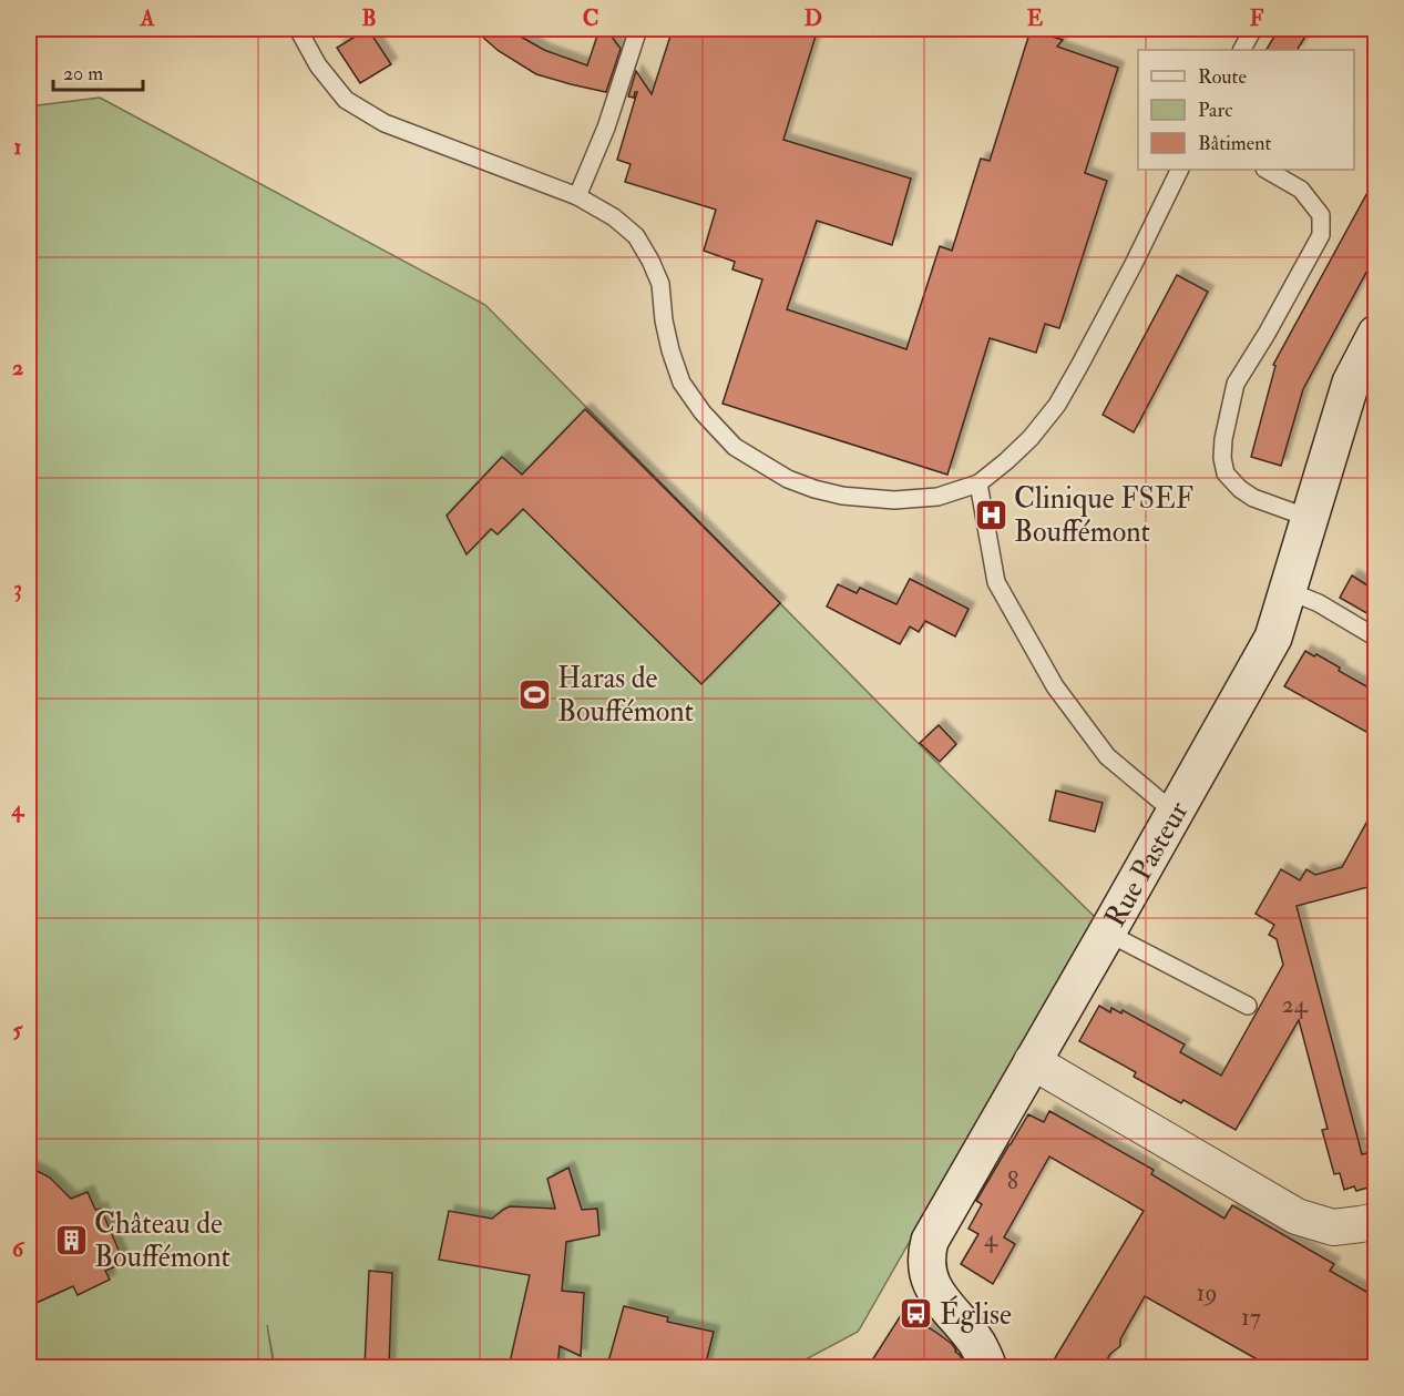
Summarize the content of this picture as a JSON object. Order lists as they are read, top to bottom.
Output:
{
  "streets": {
    "street": ["Rue Pasteur"]
  },
  "places": {
    "hospital": ["Clinique FSEF Bouffémont"],
    "sports": ["Haras de Bouffémont"],
    "building": ["Château de Bouffémont"],
    "bus stop": ["Église"]
  },
  "house_numbers": [
    "24",
    "8",
    "4",
    "19",
    "17"
  ],
  "legend": ["Route", "Parc", "Bâtiment"],
  "scale_bar": "20 m",
  "grid": {
    "columns": [
      "A",
      "B",
      "C",
      "D",
      "E",
      "F"
    ],
    "rows": [
      "1",
      "2",
      "3",
      "4",
      "5",
      "6"
    ]
  }
}
